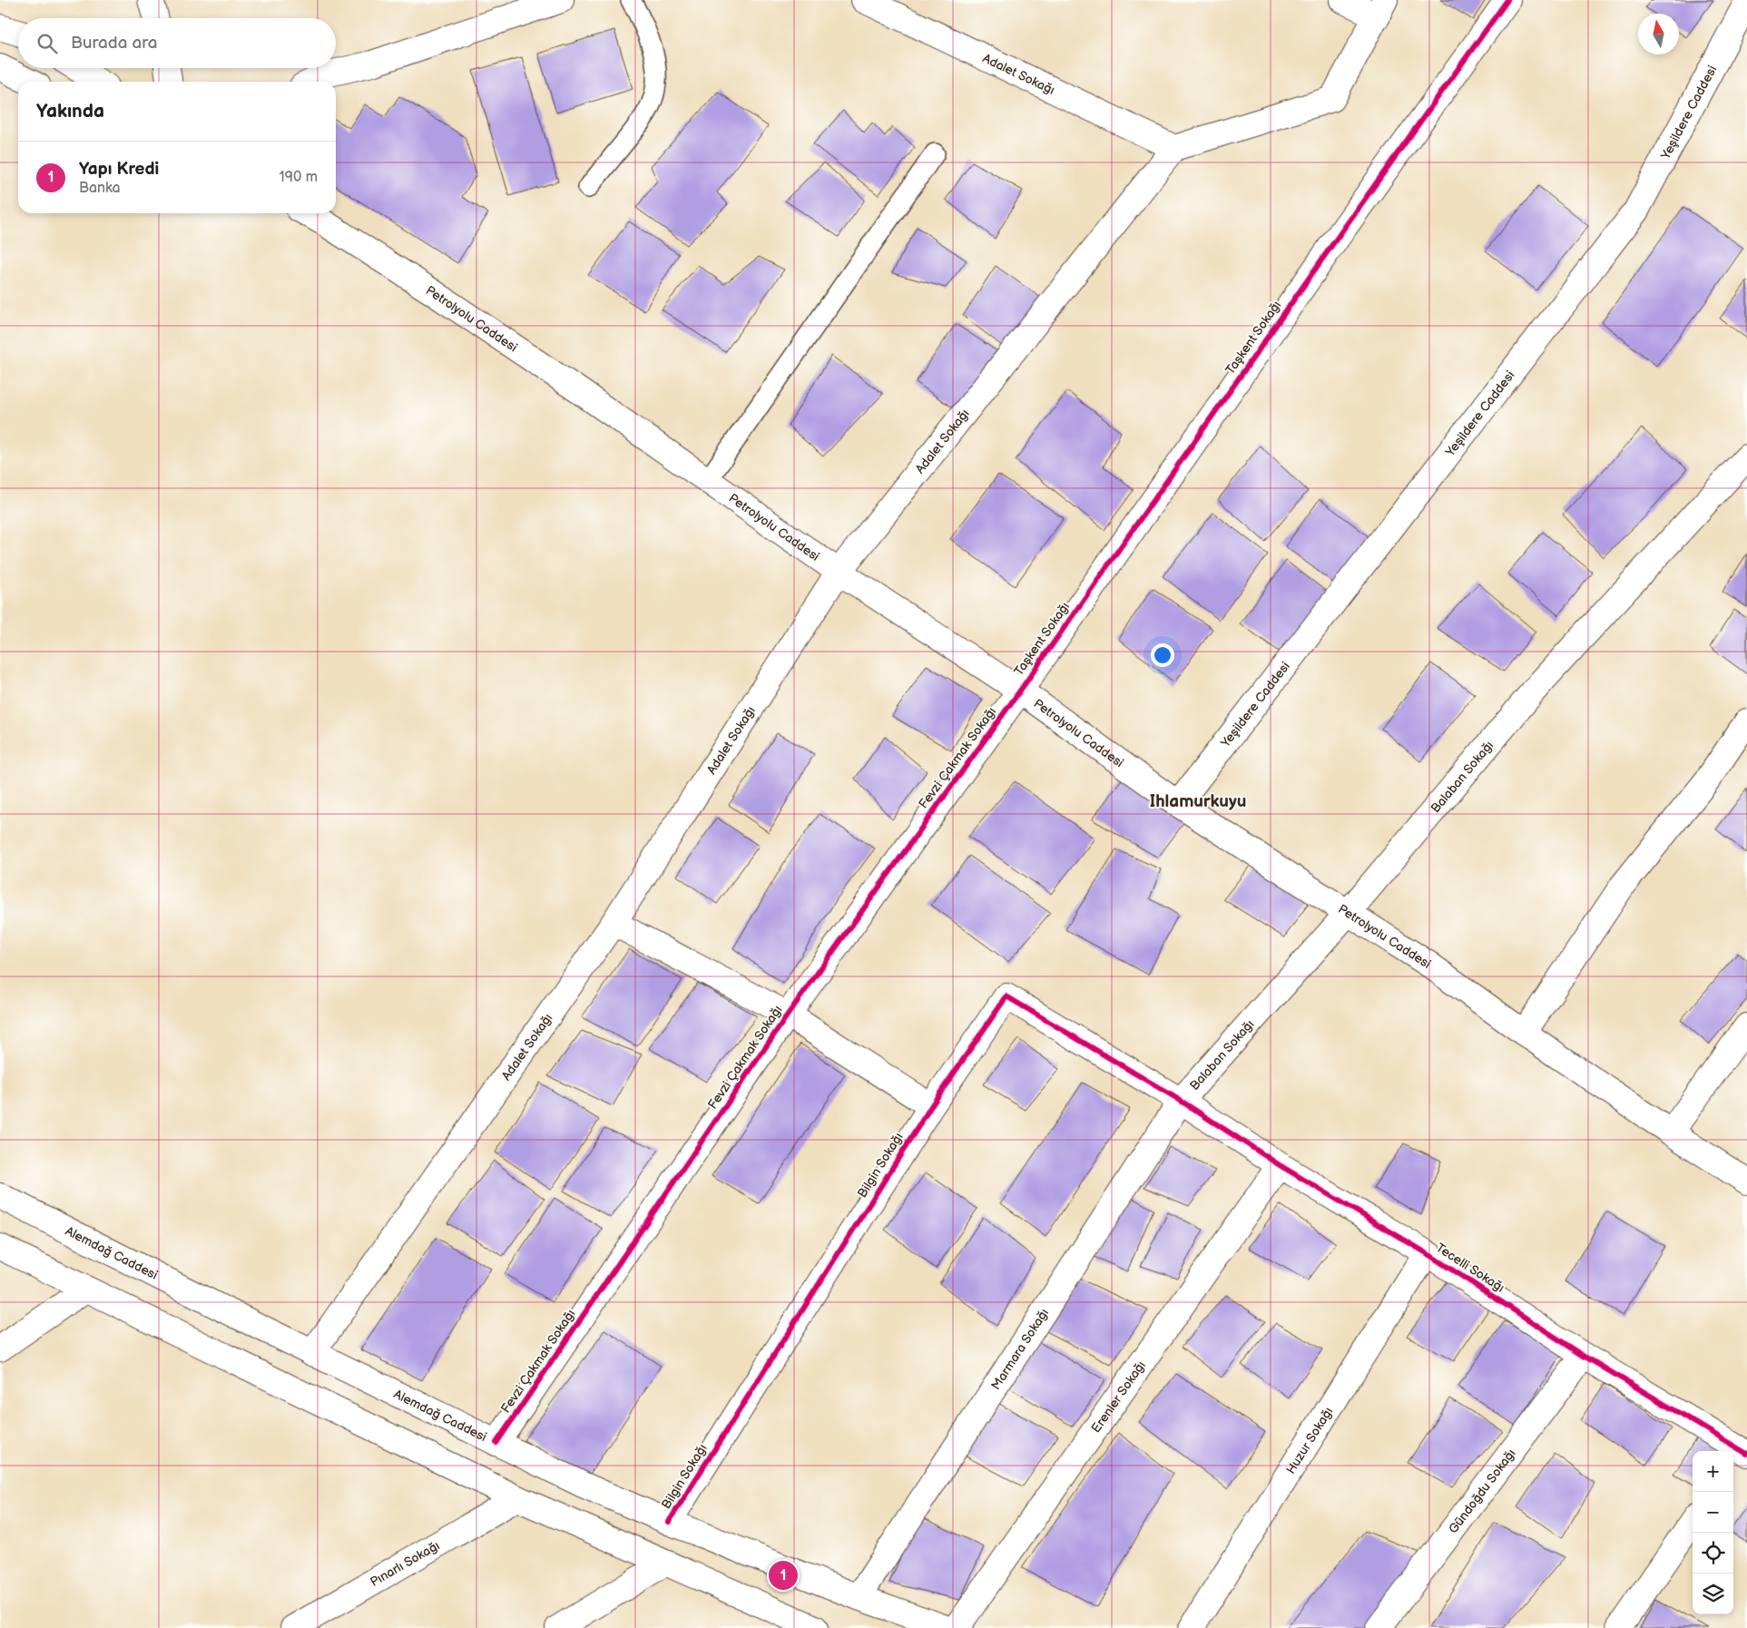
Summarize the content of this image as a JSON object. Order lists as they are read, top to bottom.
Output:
{
  "streets": {
    "street": [
      "Adalet Sokağı",
      "Yeşildere Caddesi",
      "Petrolyolu Caddesi",
      "Taşkent Sokağı",
      "Fevzi Çakmak Sokağı",
      "Balaban Sokağı",
      "Bilgin Sokağı",
      "Alemdağ Caddesi",
      "Tecelli Sokağı",
      "Marmara Sokağı",
      "Erenler Sokağı",
      "Huzur Sokağı",
      "Gündoğdu Sokağı",
      "Pınarlı Sokağı"
    ]
  },
  "crossings": [
    ["Adalet Sokağı", "Petrolyolu Caddesi"],
    ["Adalet Sokağı", "Alemdağ Caddesi"],
    ["Yeşildere Caddesi", "Petrolyolu Caddesi"],
    ["Petrolyolu Caddesi", "Taşkent Sokağı"],
    ["Petrolyolu Caddesi", "Fevzi Çakmak Sokağı"],
    ["Petrolyolu Caddesi", "Balaban Sokağı"],
    ["Taşkent Sokağı", "Fevzi Çakmak Sokağı"],
    ["Fevzi Çakmak Sokağı", "Alemdağ Caddesi"],
    ["Balaban Sokağı", "Bilgin Sokağı"],
    ["Balaban Sokağı", "Tecelli Sokağı"],
    ["Balaban Sokağı", "Marmara Sokağı"],
    ["Bilgin Sokağı", "Alemdağ Caddesi"],
    ["Bilgin Sokağı", "Tecelli Sokağı"],
    ["Bilgin Sokağı", "Marmara Sokağı"],
    ["Alemdağ Caddesi", "Marmara Sokağı"],
    ["Tecelli Sokağı", "Marmara Sokağı"],
    ["Tecelli Sokağı", "Erenler Sokağı"],
    ["Tecelli Sokağı", "Huzur Sokağı"],
    ["Tecelli Sokağı", "Gündoğdu Sokağı"]
  ],
  "districts": ["Ihlamurkuyu"],
  "north": "top",
  "page": {
    "search": "Burada ara",
    "heading": "Yakında",
    "list": [
      {
        "mark": "1",
        "name": "Yapı Kredi",
        "note": "Banka",
        "value": "190 m"
      }
    ],
    "map_buttons": ["+", "−"],
    "pins": "1"
  }
}
